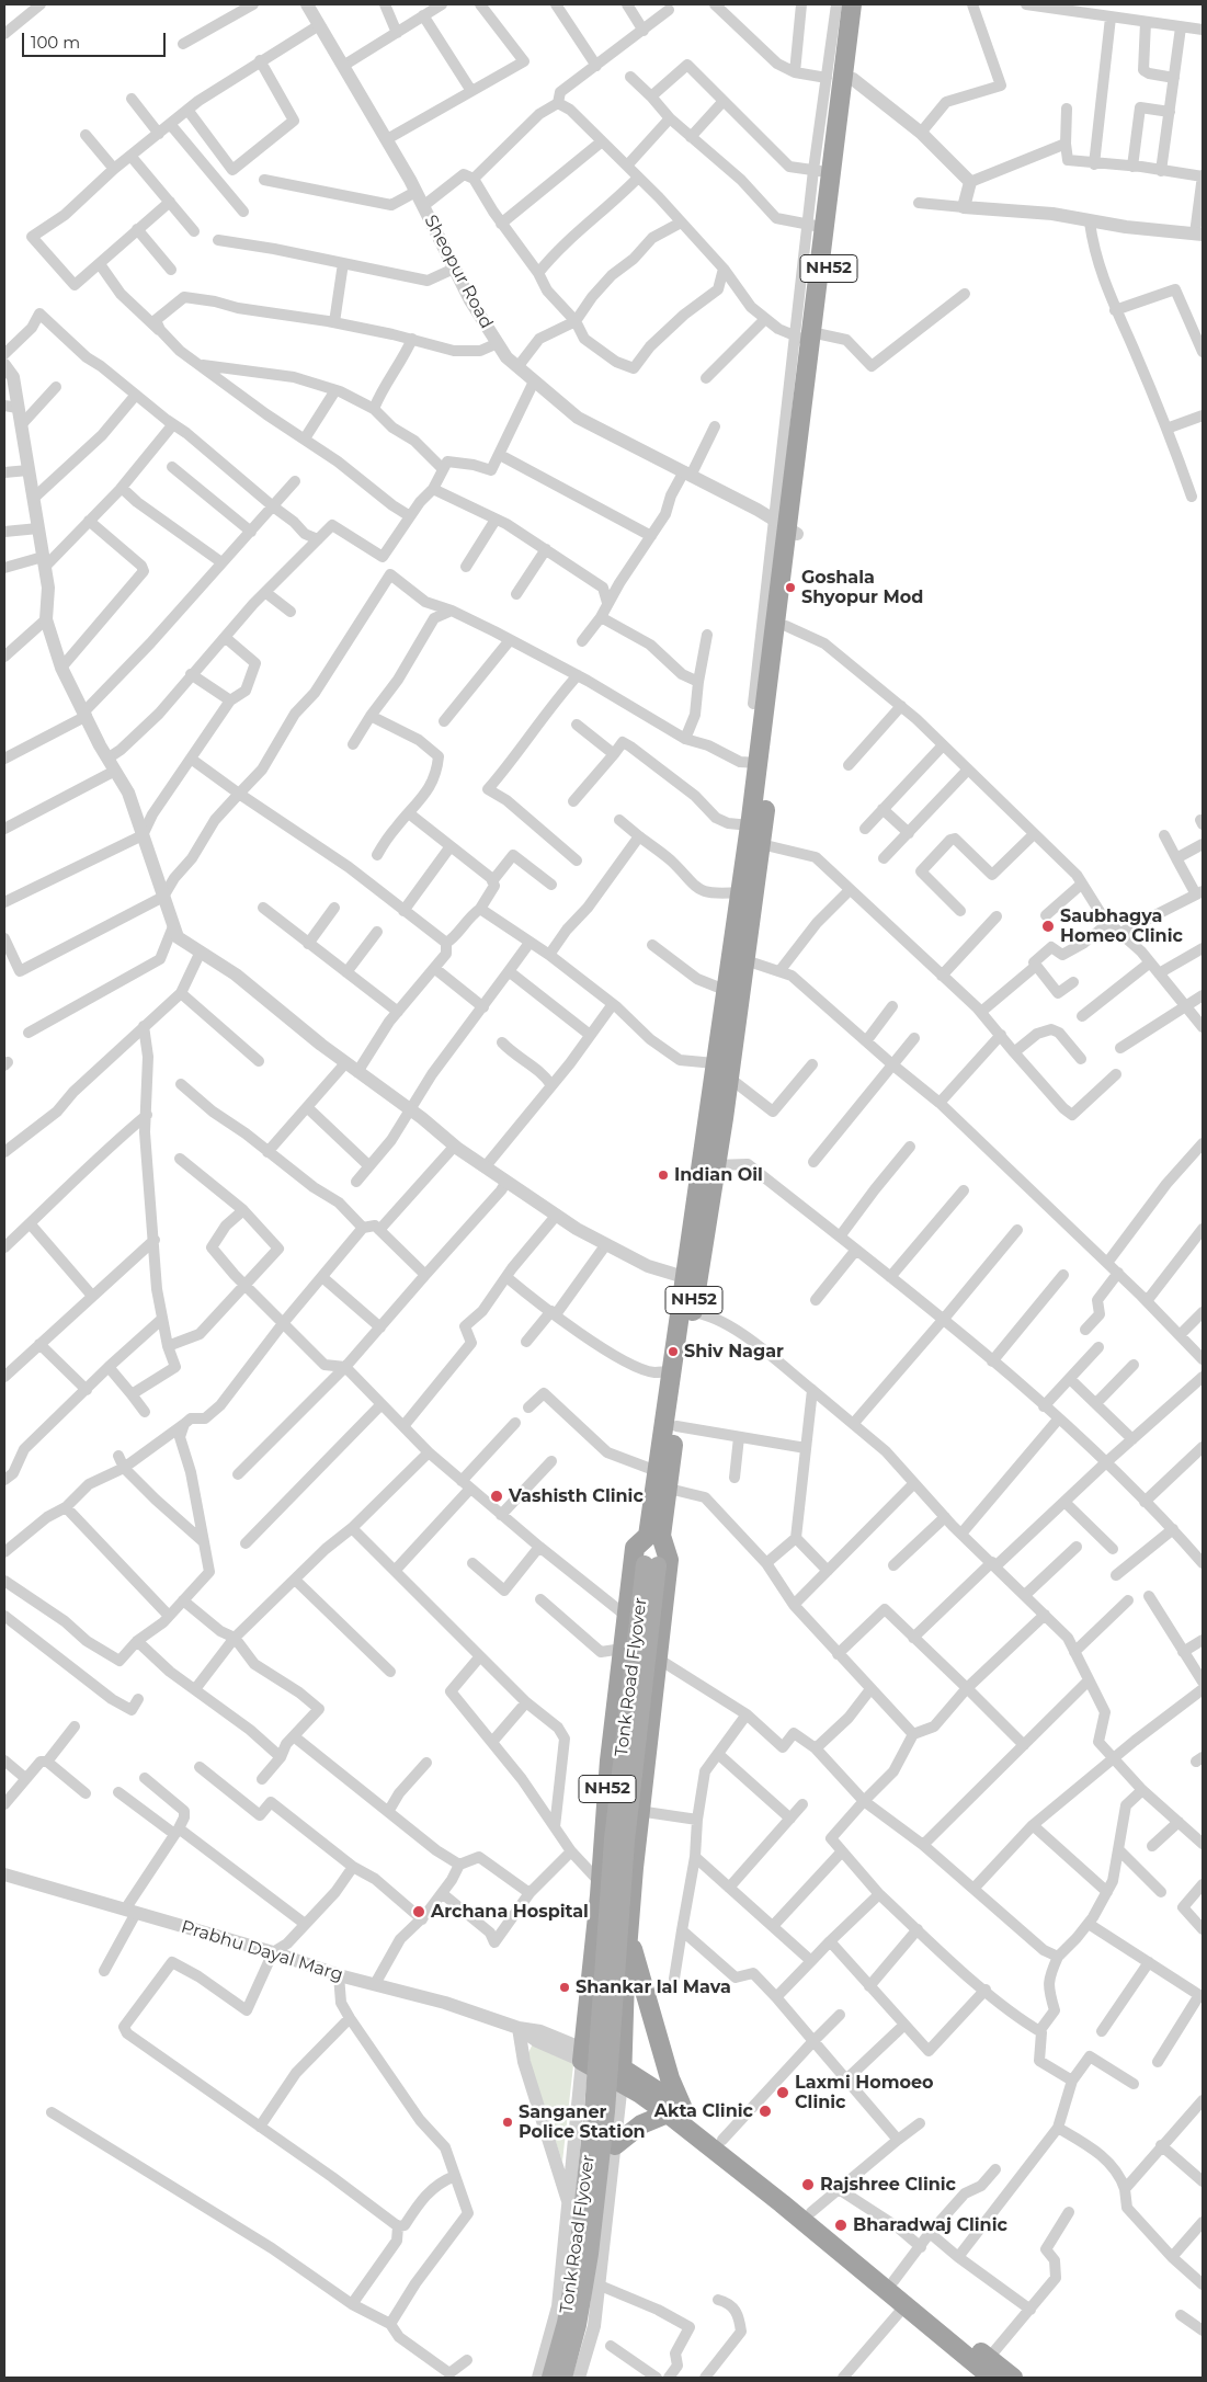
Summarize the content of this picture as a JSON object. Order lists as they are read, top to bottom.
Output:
{
  "streets": {
    "highway": ["NH52"],
    "main road": ["Tonk Road Flyover"],
    "street": ["Sheopur Road", "Prabhu Dayal Marg"]
  },
  "crossings": [
    ["NH52", "Sheopur Road"],
    ["NH52", "Prabhu Dayal Marg"]
  ],
  "places": [
    "Goshala Shyopur Mod",
    "Saubhagya Homeo Clinic",
    "Indian Oil",
    "Shiv Nagar",
    "Vashisth Clinic",
    "Archana Hospital",
    "Shankar lal Mava",
    "Laxmi Homoeo Clinic",
    "Akta Clinic",
    "Sanganer Police Station",
    "Rajshree Clinic",
    "Bharadwaj Clinic"
  ],
  "scale_bar": "100 m"
}
